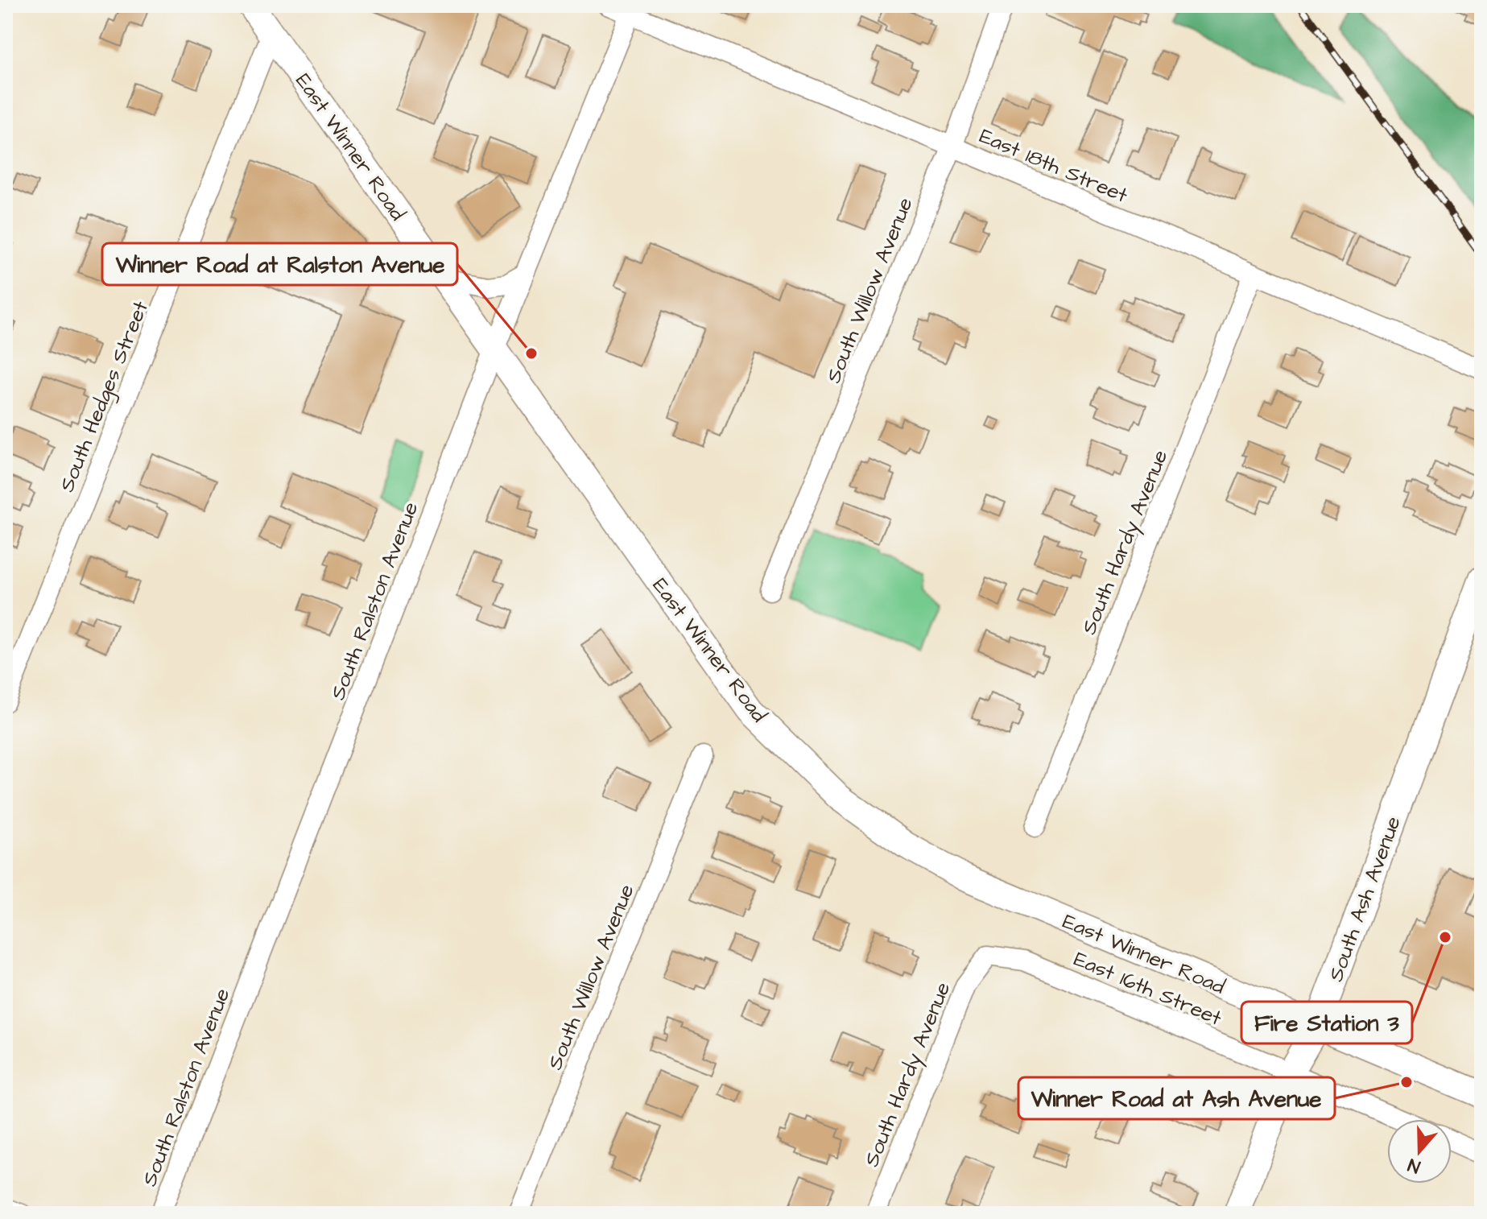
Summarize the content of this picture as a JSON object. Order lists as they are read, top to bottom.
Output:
{
  "streets": {
    "street": [
      "East Winner Road",
      "East 18th Street",
      "South Willow Avenue",
      "South Hedges Street",
      "South Hardy Avenue",
      "South Ralston Avenue",
      "South Ash Avenue",
      "East 16th Street"
    ]
  },
  "crossings": [
    ["East Winner Road", "South Hedges Street"],
    ["East Winner Road", "South Ralston Avenue"],
    ["East Winner Road", "South Ash Avenue"],
    ["East 18th Street", "South Willow Avenue"],
    ["East 18th Street", "South Hardy Avenue"],
    ["East 18th Street", "South Ralston Avenue"],
    ["South Hardy Avenue", "East 16th Street"],
    ["South Ash Avenue", "East 16th Street"]
  ],
  "places": ["Winner Road at Ralston Avenue", "Fire Station 3", "Winner Road at Ash Avenue"],
  "north": "bottom"
}
